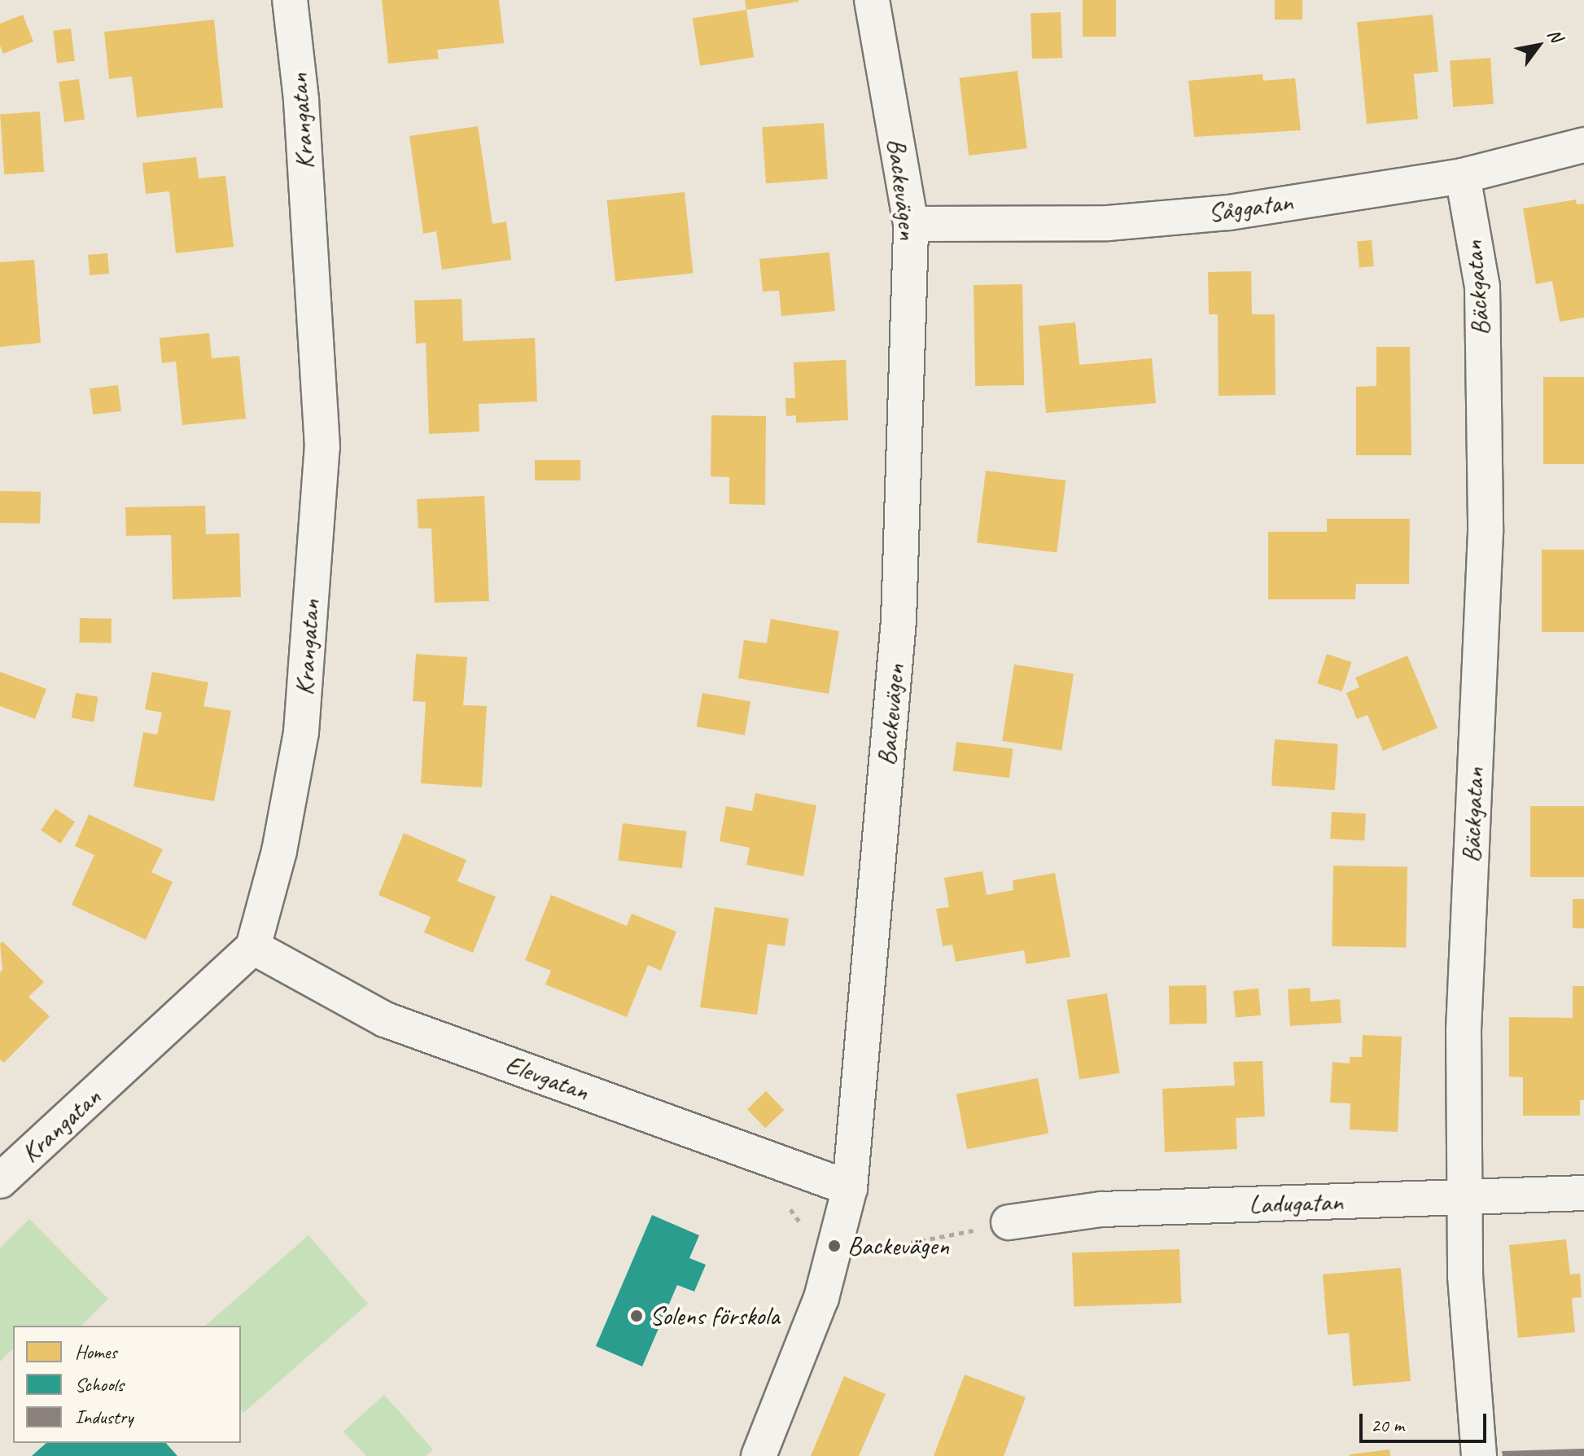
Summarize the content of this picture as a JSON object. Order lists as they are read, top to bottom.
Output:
{
  "streets": {
    "street": [
      "Krangatan",
      "Backevägen",
      "Såggatan",
      "Bäckgatan",
      "Elevgatan",
      "Ladugatan"
    ]
  },
  "crossings": [
    ["Krangatan", "Elevgatan"],
    ["Backevägen", "Såggatan"],
    ["Backevägen", "Elevgatan"],
    ["Såggatan", "Bäckgatan"],
    ["Bäckgatan", "Ladugatan"]
  ],
  "places": ["Backevägen", "Solens förskola"],
  "legend": ["Homes", "Schools", "Industry"],
  "scale_bar": "20 m",
  "north": "top right"
}
